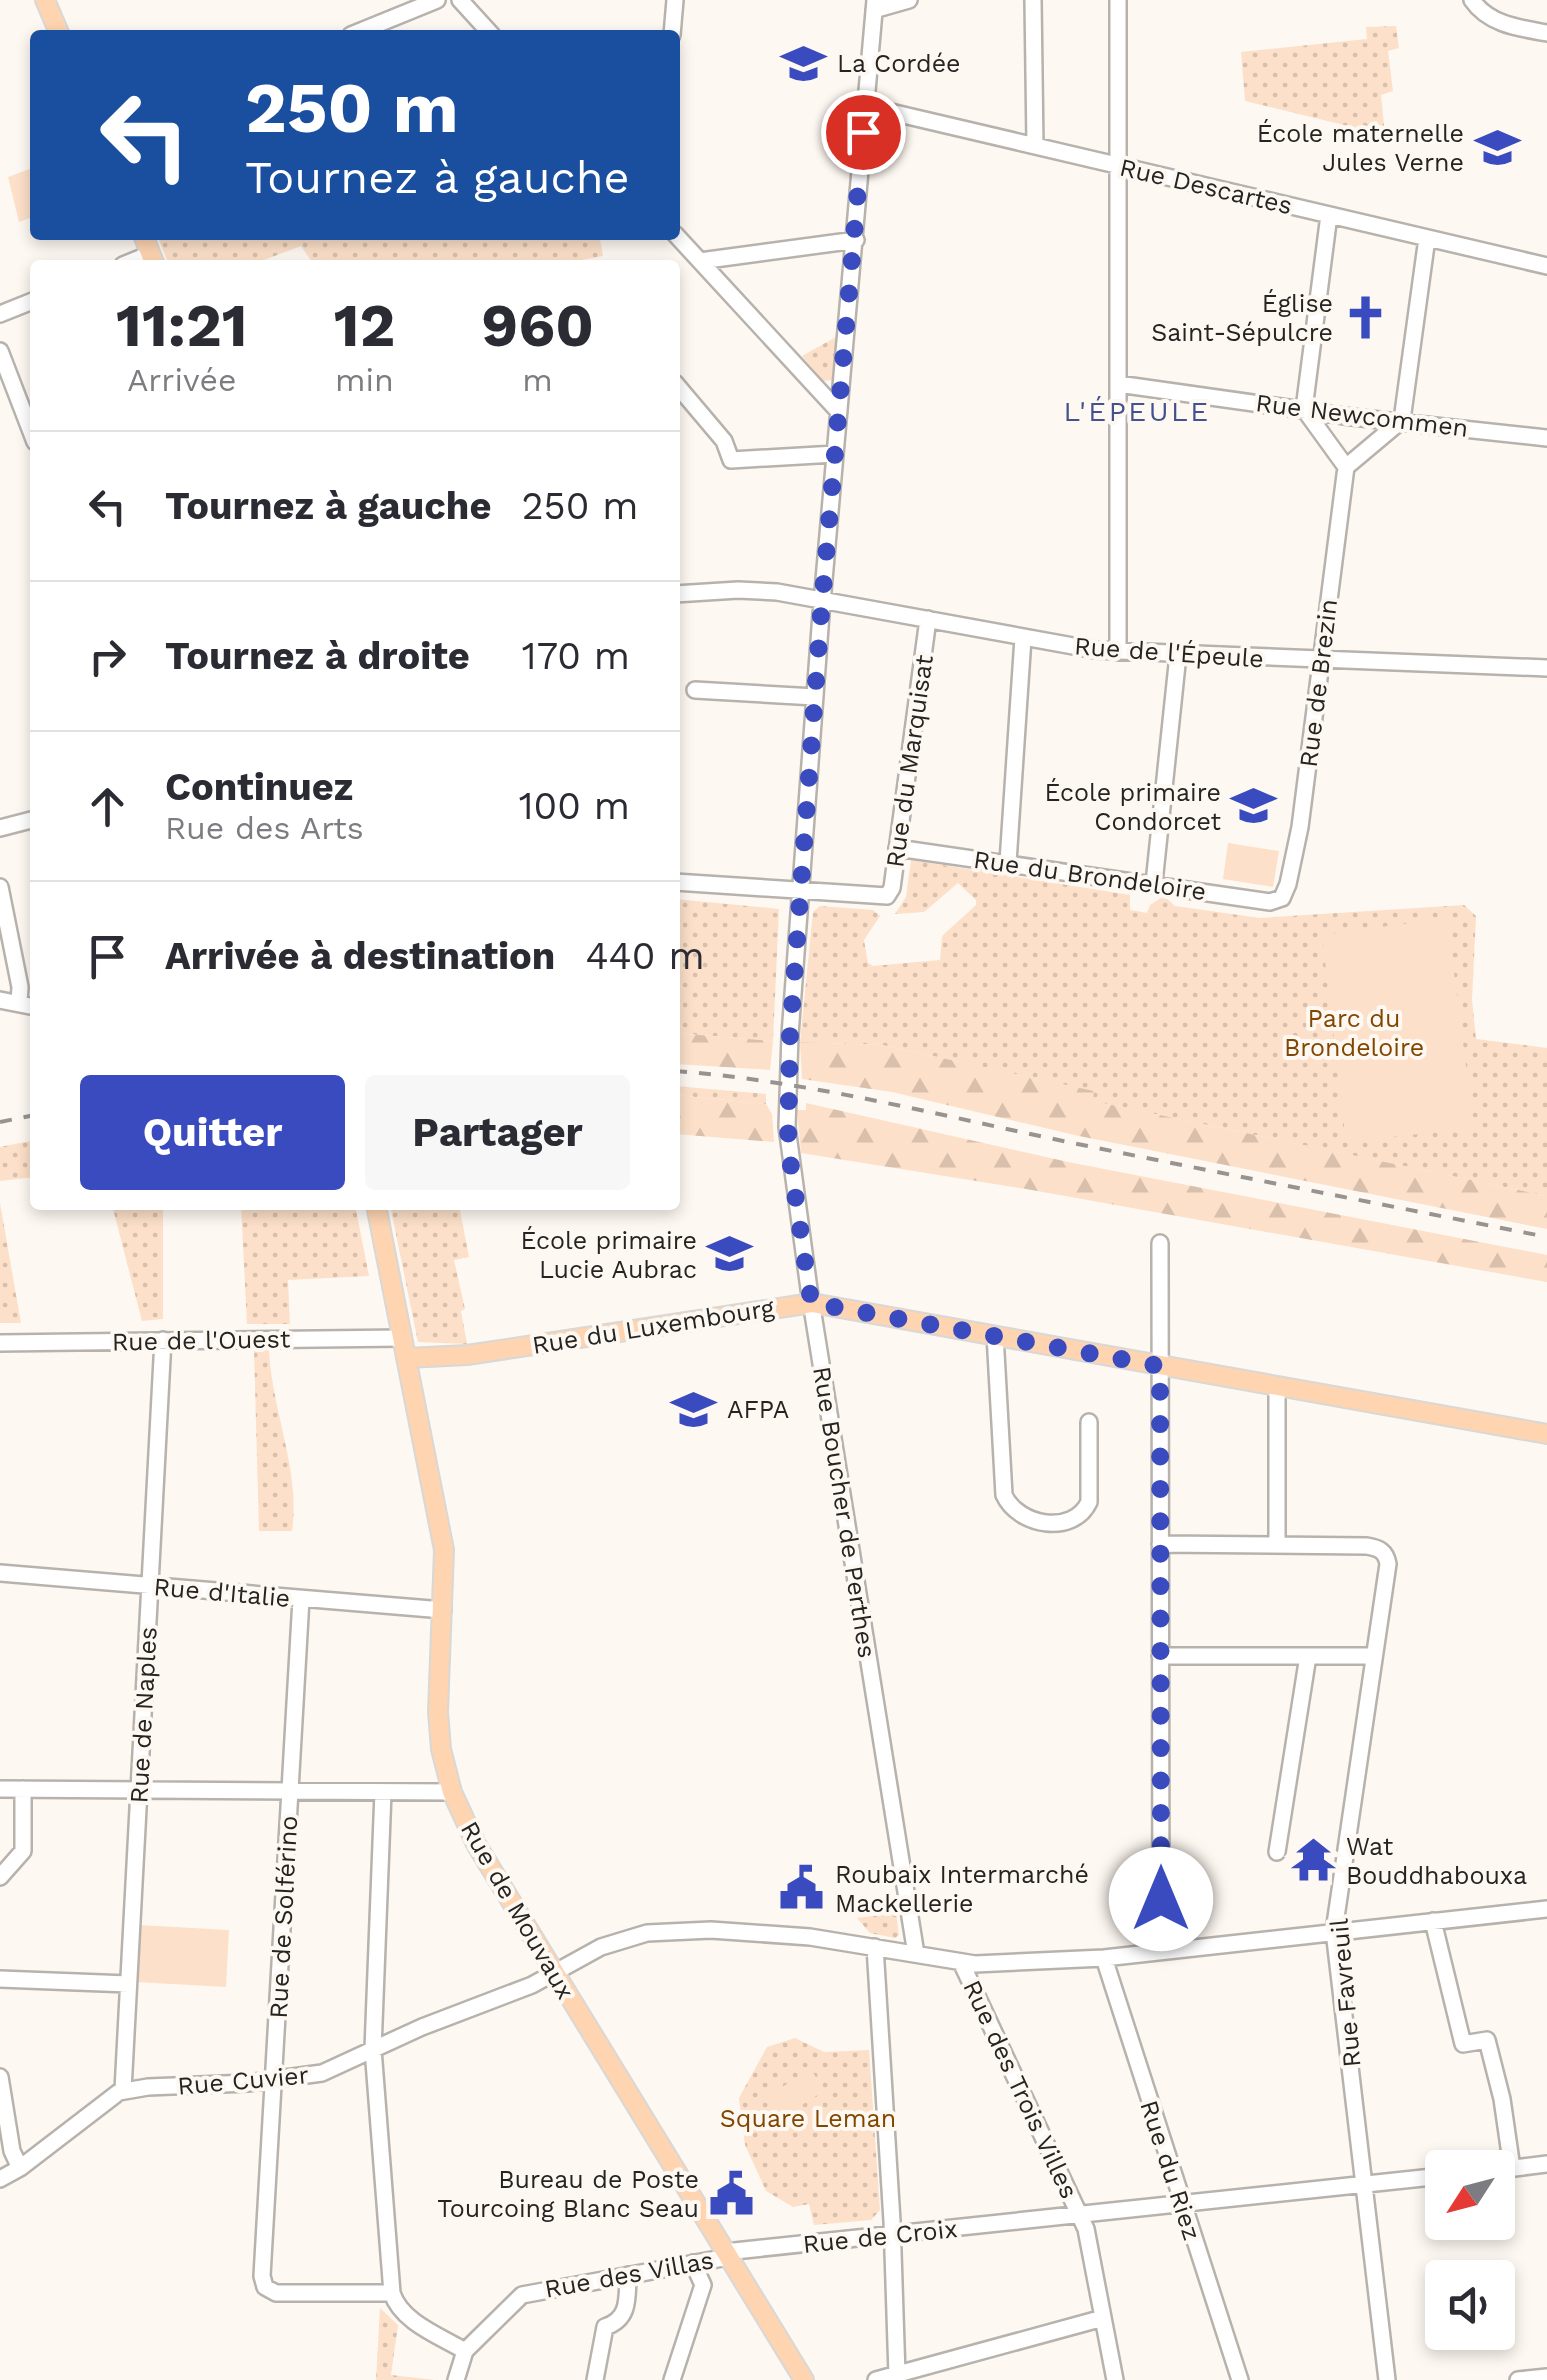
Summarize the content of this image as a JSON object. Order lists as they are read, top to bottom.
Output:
{
  "streets": {
    "main road": ["Rue du Luxembourg", "Rue de Mouvaux"],
    "street": [
      "Rue Descartes",
      "Rue Newcommen",
      "Rue de l'Épeule",
      "Rue de Brezin",
      "Rue du Marquisat",
      "Rue du Brondeloire",
      "Rue de l'Ouest",
      "Rue Boucher de Perthes",
      "Rue d'Italie",
      "Rue de Naples",
      "Rue de Solférino",
      "Rue Favreuil",
      "Rue Cuvier",
      "Rue des Trois Villes",
      "Rue du Riez",
      "Rue de Croix",
      "Rue des Villas"
    ]
  },
  "crossings": [
    ["Rue Descartes", "Rue Boucher de Perthes"],
    ["Rue de l'Épeule", "Rue de Brezin"],
    ["Rue de l'Épeule", "Rue du Marquisat"],
    ["Rue de l'Épeule", "Rue Boucher de Perthes"],
    ["Rue de Brezin", "Rue du Brondeloire"],
    ["Rue du Marquisat", "Rue du Brondeloire"],
    ["Rue du Marquisat", "Rue Boucher de Perthes"],
    ["Rue du Luxembourg", "Rue Boucher de Perthes"],
    ["Rue du Luxembourg", "Rue de Mouvaux"],
    ["Rue de l'Ouest", "Rue de Naples"],
    ["Rue de l'Ouest", "Rue de Mouvaux"],
    ["Rue Boucher de Perthes", "Rue Cuvier"],
    ["Rue d'Italie", "Rue de Naples"],
    ["Rue d'Italie", "Rue de Mouvaux"],
    ["Rue d'Italie", "Rue de Solférino"],
    ["Rue de Naples", "Rue Cuvier"],
    ["Rue de Mouvaux", "Rue Cuvier"],
    ["Rue de Mouvaux", "Rue de Croix"],
    ["Rue de Mouvaux", "Rue des Villas"],
    ["Rue de Solférino", "Rue Cuvier"],
    ["Rue Favreuil", "Rue Cuvier"],
    ["Rue Favreuil", "Rue de Croix"],
    ["Rue Cuvier", "Rue des Trois Villes"],
    ["Rue Cuvier", "Rue du Riez"],
    ["Rue des Trois Villes", "Rue de Croix"],
    ["Rue du Riez", "Rue de Croix"],
    ["Rue de Croix", "Rue des Villas"]
  ],
  "districts": ["L'ÉPEULE"],
  "parks": ["Parc du Brondeloire", "Square Leman"],
  "places": {
    "school or university": [
      "La Cordée",
      "École maternelle Jules Verne",
      "École primaire Condorcet",
      "École primaire Lucie Aubrac",
      "AFPA"
    ],
    "church": ["Église Saint-Sépulcre"],
    "temple": ["Wat Bouddhabouxa"],
    "public building": ["Roubaix Intermarché Mackellerie", "Bureau de Poste Tourcoing Blanc Seau"]
  },
  "north": "bottom left",
  "page": {
    "turn": ["250 m", "Tournez à gauche"],
    "eta": [
      "11:21",
      "Arrivée",
      "12",
      "min",
      "960",
      "m"
    ],
    "list": [
      {
        "name": "Tournez à gauche",
        "value": "250 m"
      },
      {
        "name": "Tournez à droite",
        "value": "170 m"
      },
      {
        "name": "Continuez",
        "note": "Rue des Arts",
        "value": "100 m"
      },
      {
        "name": "Arrivée à destination",
        "value": "440 m"
      }
    ],
    "buttons": ["Quitter", "Partager"]
  }
}
